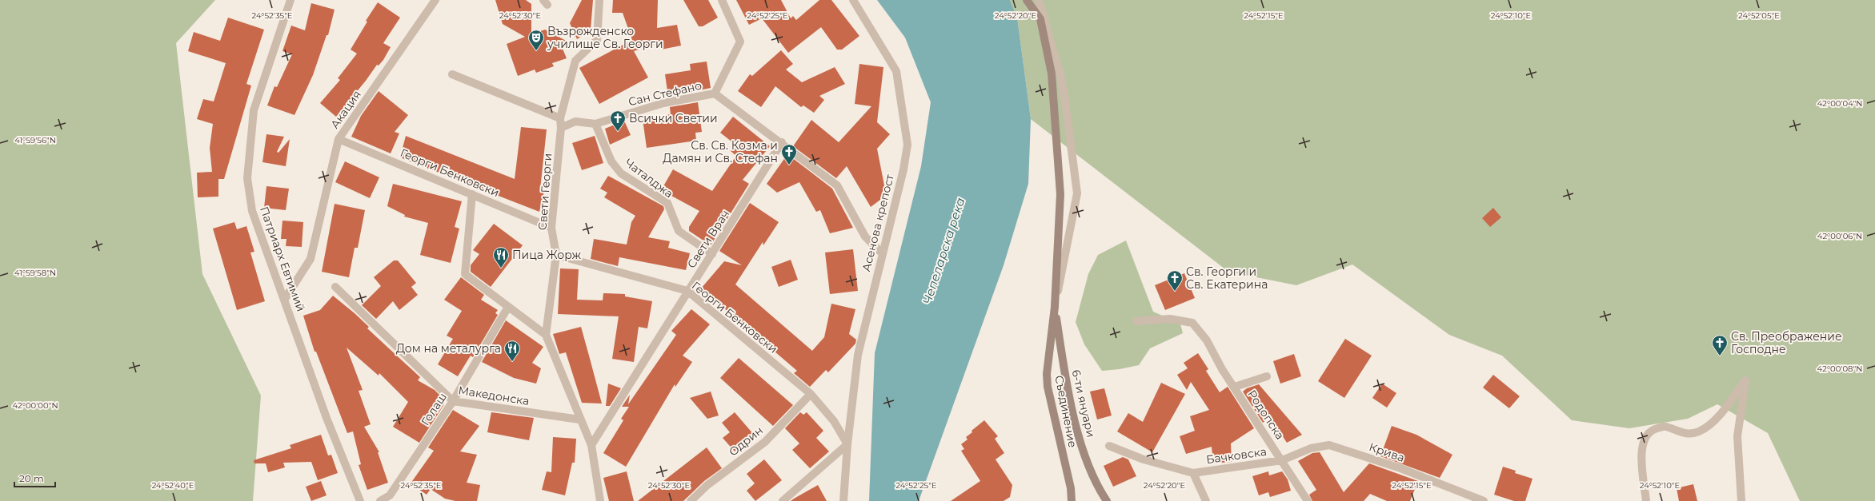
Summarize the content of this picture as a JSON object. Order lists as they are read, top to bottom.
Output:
{
  "streets": {
    "main road": ["6-ти януари", "Съединение"],
    "street": [
      "Сан Стефано",
      "Акация",
      "Георги Бенковски",
      "Чаталджа",
      "Свети Георги",
      "Асенова крепост",
      "Свети Врач",
      "Патриарх Евтимий",
      "Македонска",
      "Голаш",
      "Родопска",
      "Одрин",
      "Крива",
      "Бачковска"
    ]
  },
  "crossings": [
    ["Сан Стефано", "Чаталджа"],
    ["Сан Стефано", "Свети Георги"],
    ["Сан Стефано", "Асенова крепост"],
    ["Сан Стефано", "Свети Врач"],
    ["Акация", "Георги Бенковски"],
    ["Акация", "Патриарх Евтимий"],
    ["Георги Бенковски", "Свети Георги"],
    ["Георги Бенковски", "Асенова крепост"],
    ["Георги Бенковски", "Свети Врач"],
    ["Георги Бенковски", "Одрин"],
    ["Чаталджа", "Свети Врач"],
    ["Свети Георги", "Свети Врач"],
    ["Свети Георги", "Македонска"],
    ["Македонска", "Голаш"],
    ["6-ти януари", "Съединение"],
    ["Родопска", "Крива"],
    ["Родопска", "Бачковска"],
    ["Крива", "Бачковска"]
  ],
  "water": ["Чепеларска река"],
  "places": {
    "theatre": ["Възрожденско училище Св. Георги"],
    "church": [
      "Всички Светии",
      "Св. Св. Козма и Дамян и Св. Стефан",
      "Св. Георги и Св. Екатерина",
      "Св. Преображение Господне"
    ],
    "restaurant": ["Пица Жорж", "Дом на металурга"]
  },
  "scale_bar": "20 m",
  "coordinates": [
    "24°52'35\"E",
    "24°52'30\"E",
    "24°52'25\"E",
    "24°52'20\"E",
    "24°52'15\"E",
    "24°52'10\"E",
    "24°52'05\"E",
    "42°00'04\"N",
    "41°59'56\"N",
    "42°00'06\"N",
    "41°59'58\"N",
    "42°00'08\"N",
    "42°00'00\"N",
    "24°52'40\"E"
  ]
}
